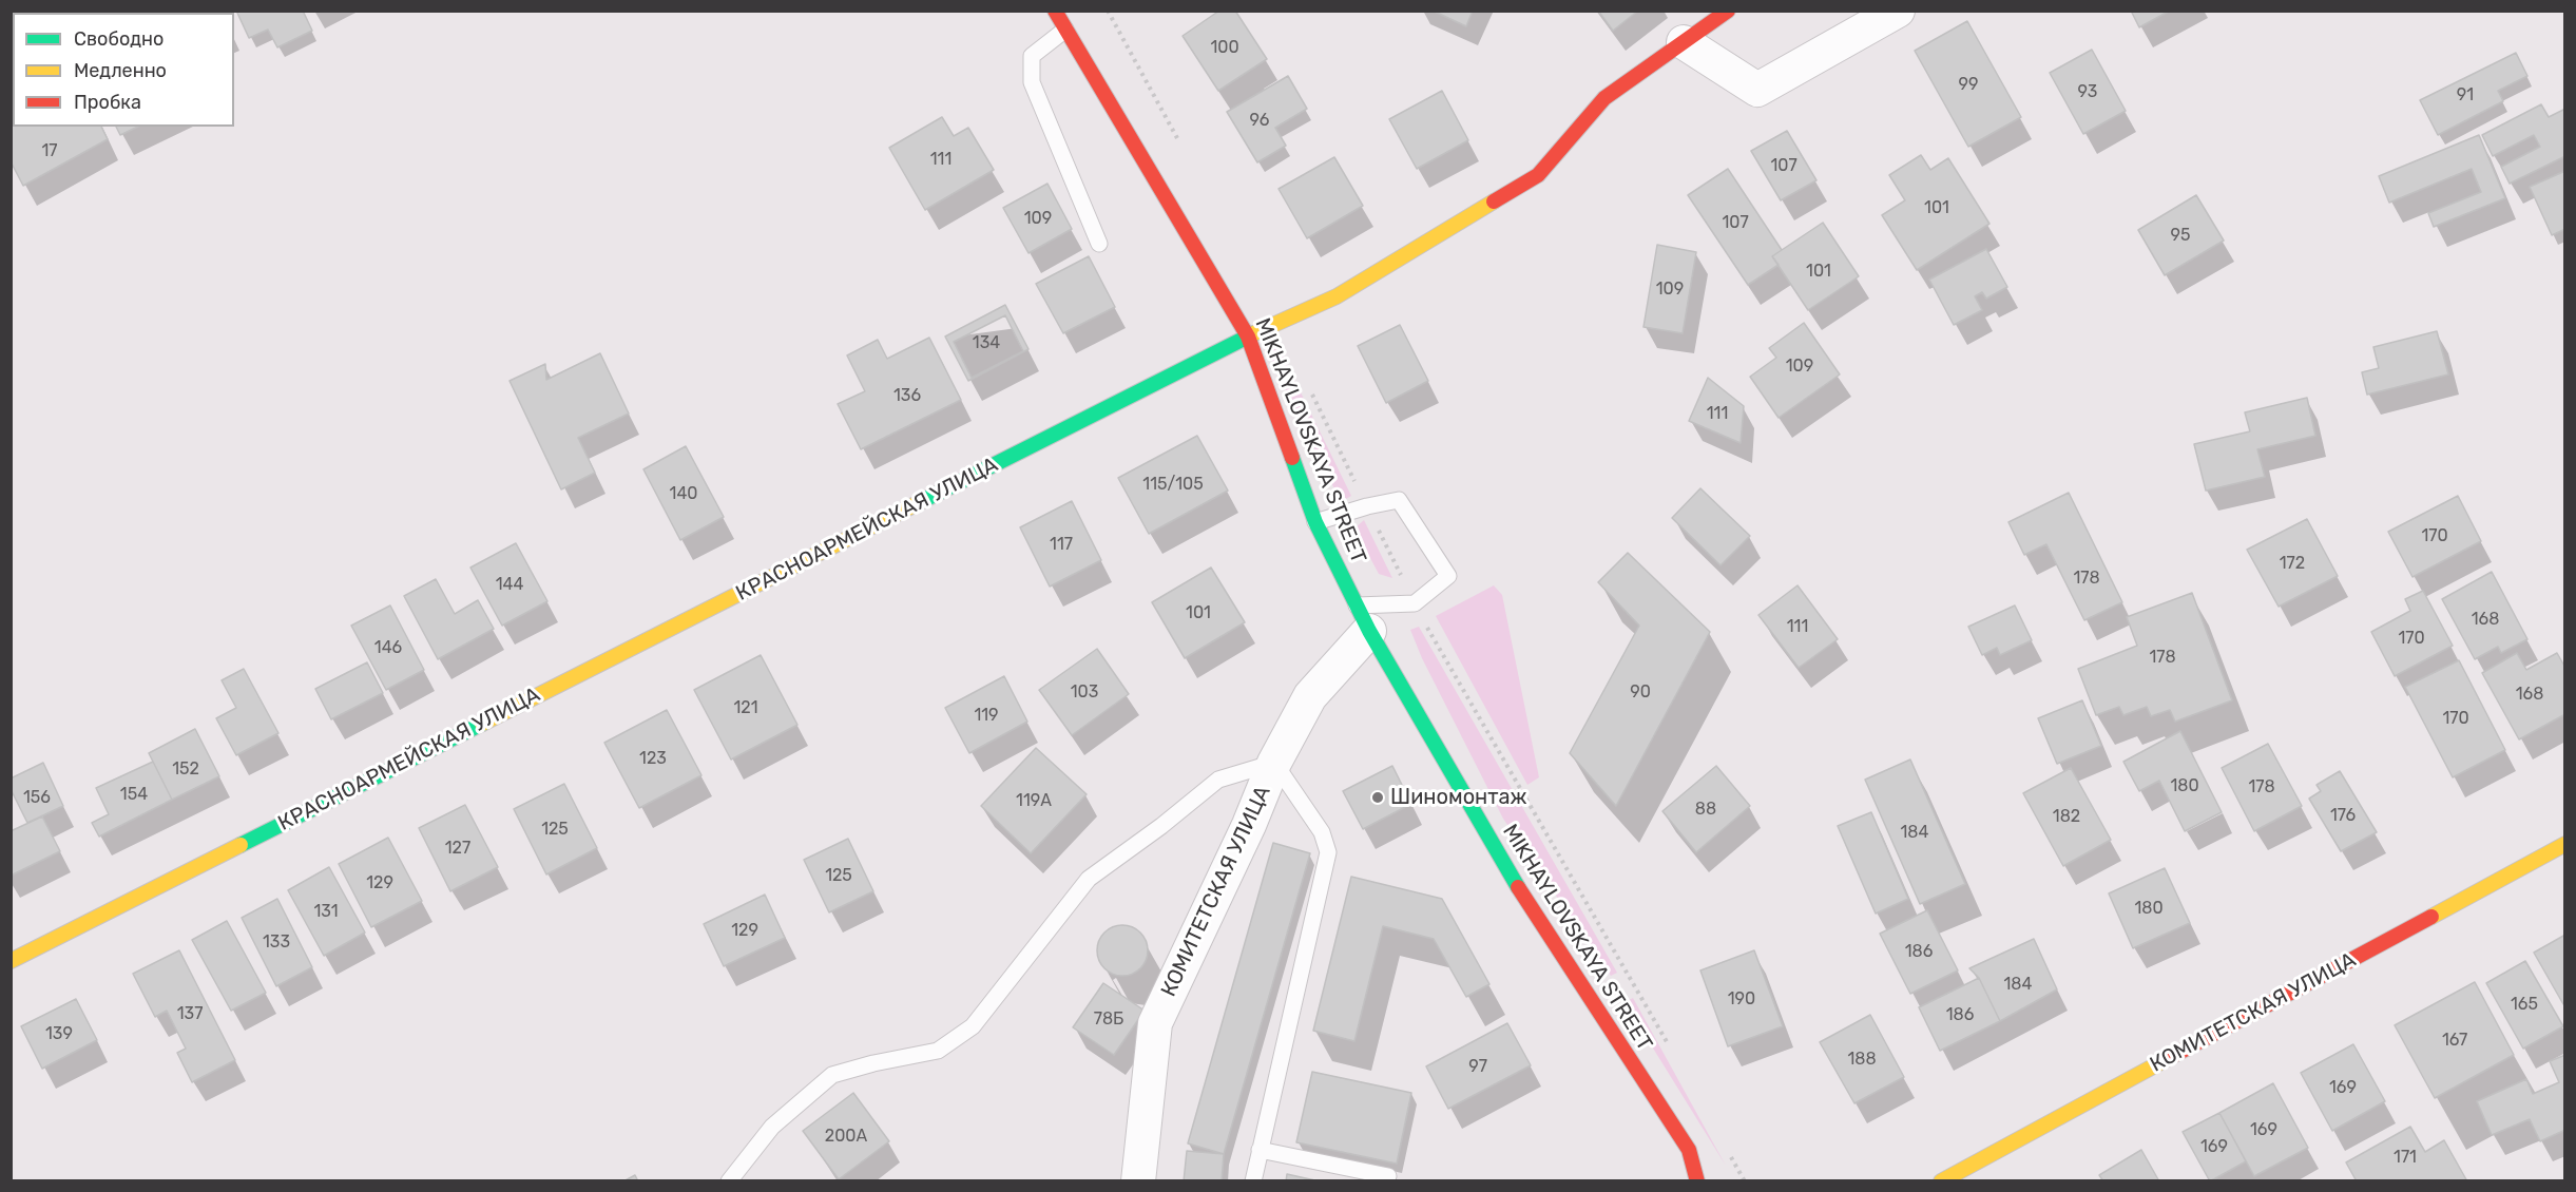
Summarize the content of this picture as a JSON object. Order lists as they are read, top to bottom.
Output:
{
  "streets": {
    "street": ["MIKHAYLOVSKAYA STREET", "КРАСНОАРМЕЙСКАЯ УЛИЦА", "КОМИТЕТСКАЯ УЛИЦА"]
  },
  "crossings": [
    ["MIKHAYLOVSKAYA STREET", "КРАСНОАРМЕЙСКАЯ УЛИЦА"],
    ["MIKHAYLOVSKAYA STREET", "КОМИТЕТСКАЯ УЛИЦА"]
  ],
  "places": ["Шиномонтаж"],
  "house_numbers": [
    "100",
    "99",
    "93",
    "91",
    "96",
    "17",
    "111",
    "107",
    "101",
    "109",
    "107",
    "95",
    "101",
    "109",
    "134",
    "109",
    "136",
    "111",
    "115/105",
    "140",
    "170",
    "117",
    "172",
    "178",
    "144",
    "101",
    "168",
    "111",
    "170",
    "146",
    "178",
    "103",
    "90",
    "168",
    "121",
    "119",
    "170",
    "123",
    "152",
    "180",
    "178",
    "154",
    "156",
    "119А",
    "88",
    "176",
    "182",
    "125",
    "184",
    "127",
    "125",
    "129",
    "180",
    "131",
    "129",
    "133",
    "186",
    "184",
    "190",
    "165",
    "137",
    "186",
    "78Б",
    "139",
    "167",
    "188",
    "97",
    "169",
    "169",
    "200А",
    "169",
    "171"
  ],
  "legend": ["Свободно", "Медленно", "Пробка"]
}
